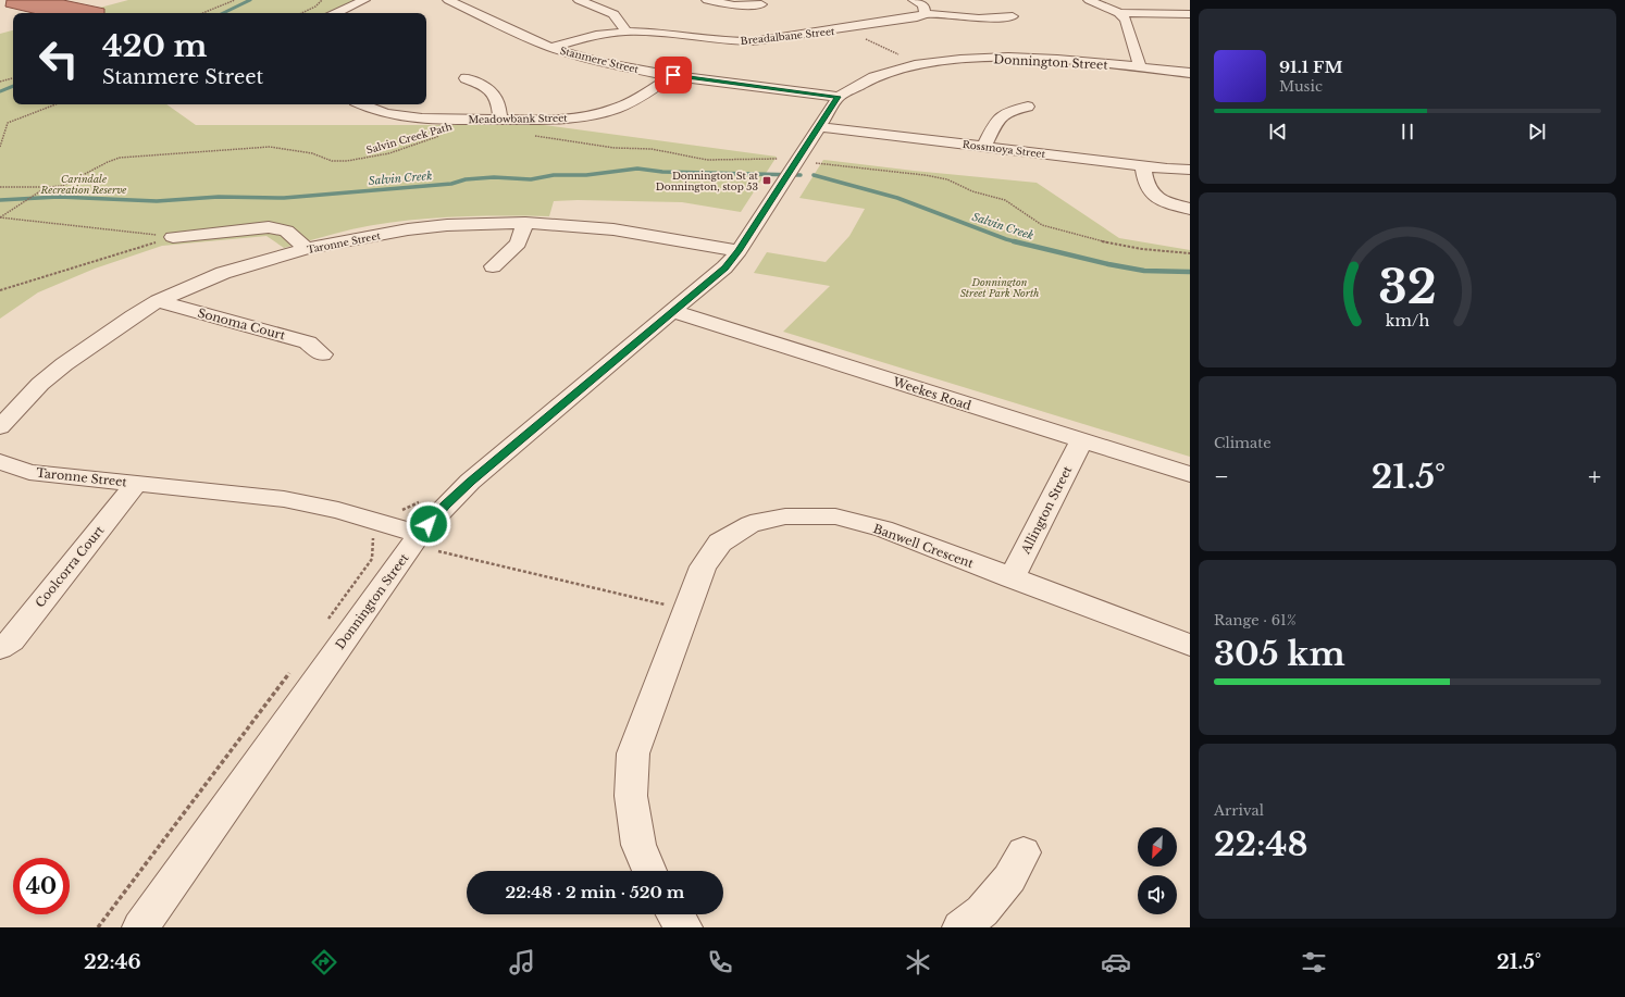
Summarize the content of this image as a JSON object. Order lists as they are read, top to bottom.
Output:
{
  "streets": {
    "street": [
      "Breadalbane Street",
      "Stanmere Street",
      "Donnington Street",
      "Meadowbank Street",
      "Rossmoya Street",
      "Taronne Street",
      "Sonoma Court",
      "Weekes Road",
      "Allington Street",
      "Banwell Crescent",
      "Coolcorra Court"
    ],
    "path": ["Salvin Creek Path"]
  },
  "crossings": [
    ["Breadalbane Street", "Stanmere Street"],
    ["Stanmere Street", "Donnington Street"],
    ["Stanmere Street", "Meadowbank Street"],
    ["Donnington Street", "Rossmoya Street"],
    ["Donnington Street", "Taronne Street"],
    ["Donnington Street", "Weekes Road"],
    ["Taronne Street", "Sonoma Court"],
    ["Taronne Street", "Coolcorra Court"],
    ["Weekes Road", "Allington Street"],
    ["Allington Street", "Banwell Crescent"]
  ],
  "water": ["Salvin Creek"],
  "parks": ["Carindale Recreation Reserve", "Donnington Street Park North"],
  "places": {
    "transit": ["Donnington St at Donnington, stop 53"]
  },
  "north": "bottom left",
  "page": {
    "turn": ["420 m", "Stanmere Street"],
    "song": ["91.1 FM", "Music"],
    "tile": [
      "Climate",
      ["Range · 61%", "305 km"],
      ["Arrival", "22:48"]
    ],
    "heat": ["−", "21.5°", "+"],
    "limit": "40",
    "trip": "22:48 · 2 min · 520 m",
    "tabs": ["22:46", "21.5°"],
    "gauge": ["32", "km/h"]
  }
}
